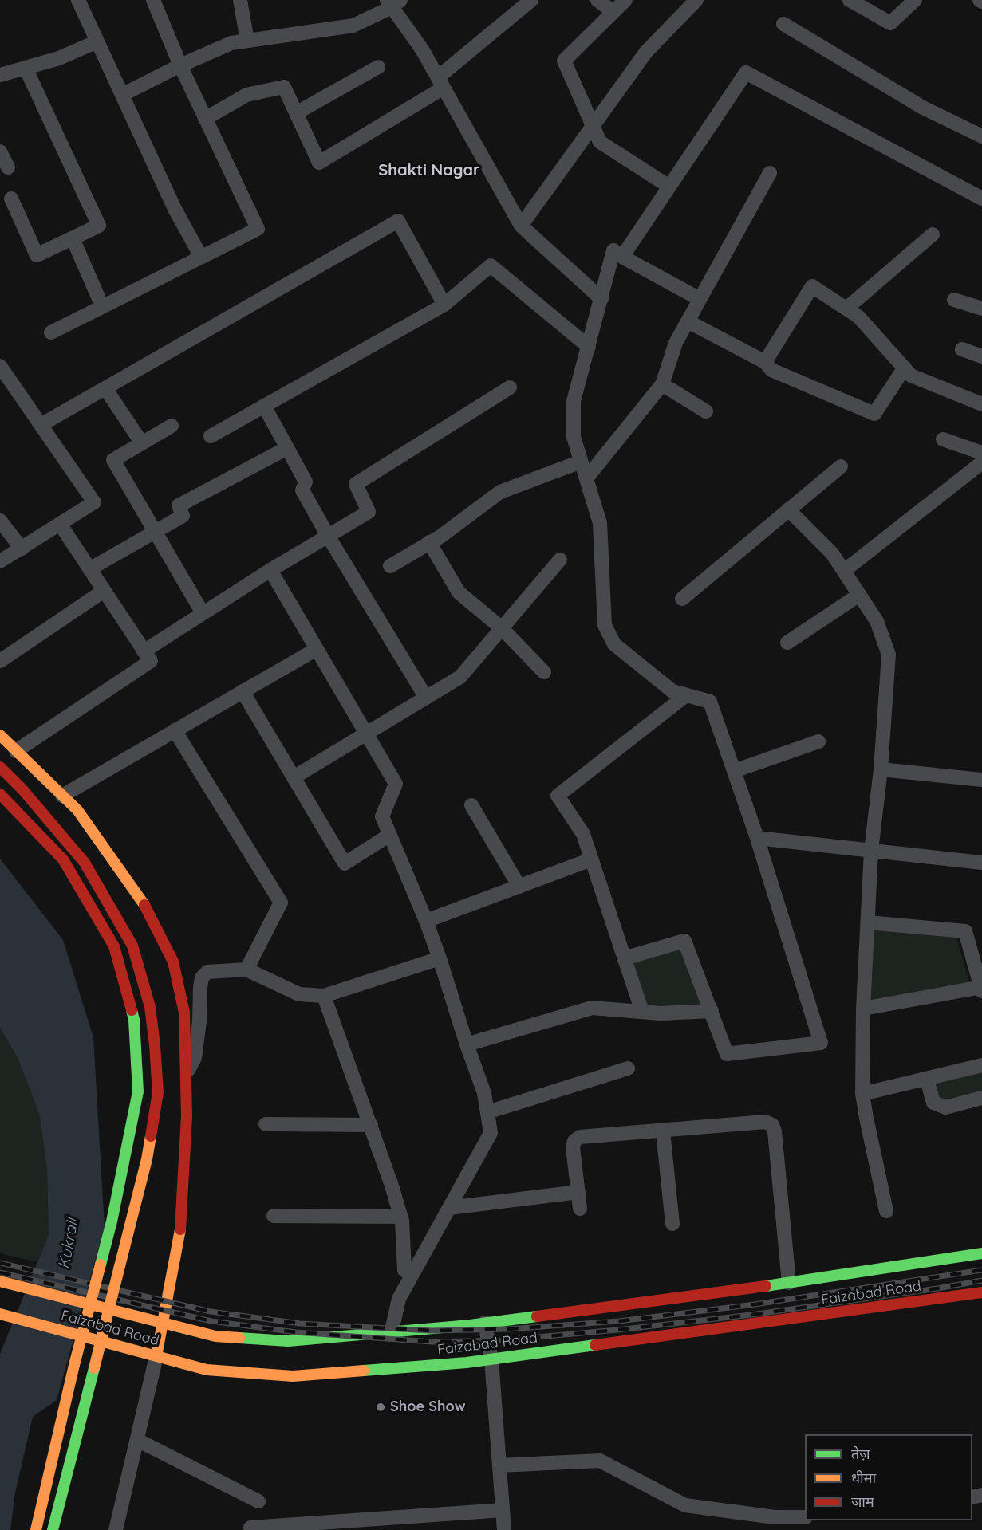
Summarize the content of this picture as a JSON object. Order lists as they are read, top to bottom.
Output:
{
  "streets": {
    "street": ["Faizabad Road"]
  },
  "districts": ["Shakti Nagar"],
  "water": ["Kukrail"],
  "places": ["Shoe Show"],
  "legend": ["तेज़", "धीमा", "जाम"]
}
